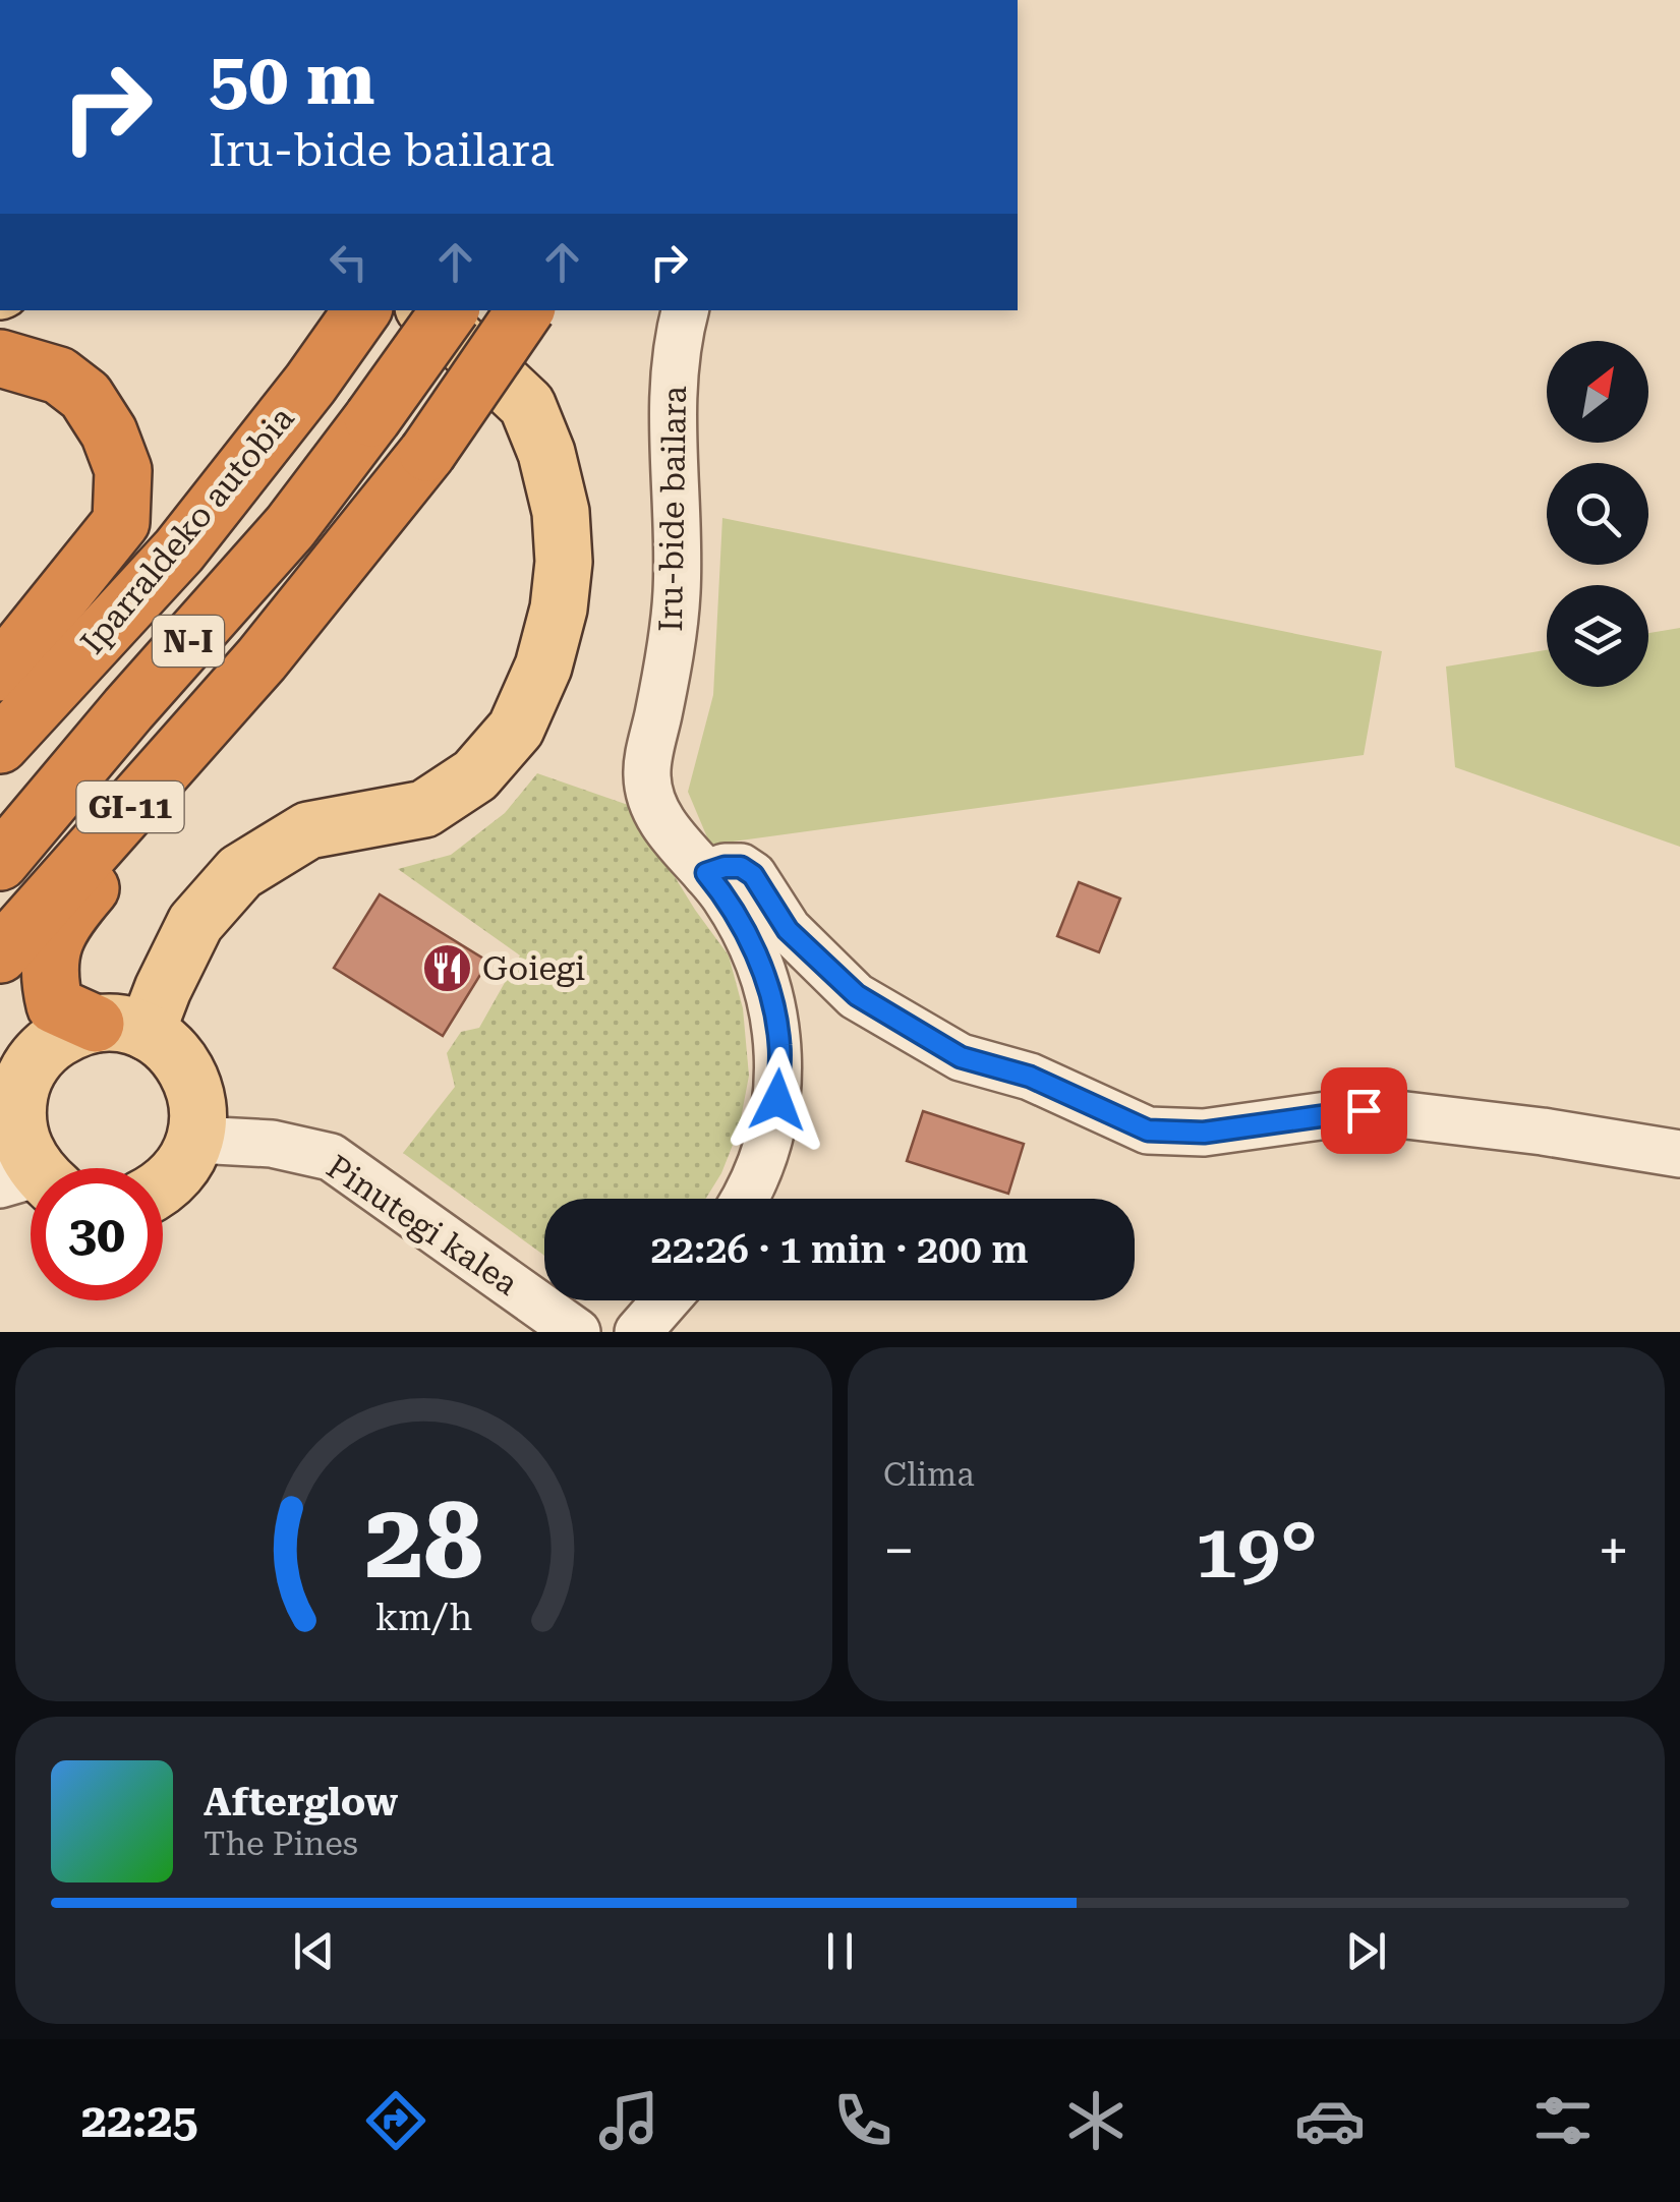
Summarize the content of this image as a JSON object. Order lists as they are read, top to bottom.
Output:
{
  "streets": {
    "highway": ["Iparraldeko autobia", "N-I", "GI-11"],
    "street": ["Iru-bide bailara", "Pinutegi kalea"]
  },
  "places": {
    "restaurant": ["Goiegi"]
  },
  "north": "top right",
  "page": {
    "turn": ["50 m", "Iru-bide bailara"],
    "limit": "30",
    "trip": "22:26 · 1 min · 200 m",
    "tile": "Clima",
    "heat": ["−", "19°", "+"],
    "song": ["Afterglow", "The Pines"],
    "tabs": "22:25",
    "gauge": ["28", "km/h"]
  }
}
